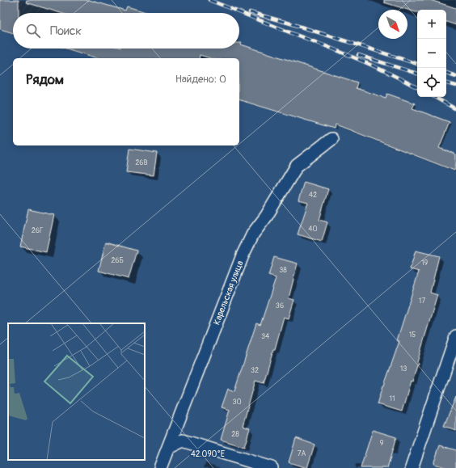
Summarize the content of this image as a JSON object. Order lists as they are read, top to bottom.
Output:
{
  "streets": {
    "street": ["Карельская улица"]
  },
  "house_numbers": [
    "26В",
    "42",
    "40",
    "26Г",
    "26Б",
    "19",
    "38",
    "17",
    "36",
    "15",
    "34",
    "13",
    "32",
    "11",
    "30",
    "28",
    "9",
    "7А"
  ],
  "north": "bottom right",
  "page": {
    "map_buttons": ["+", "−"],
    "search": "Поиск",
    "heading": ["Рядом", "Найдено: 0"]
  },
  "coordinates": ["42.090°E"]
}
